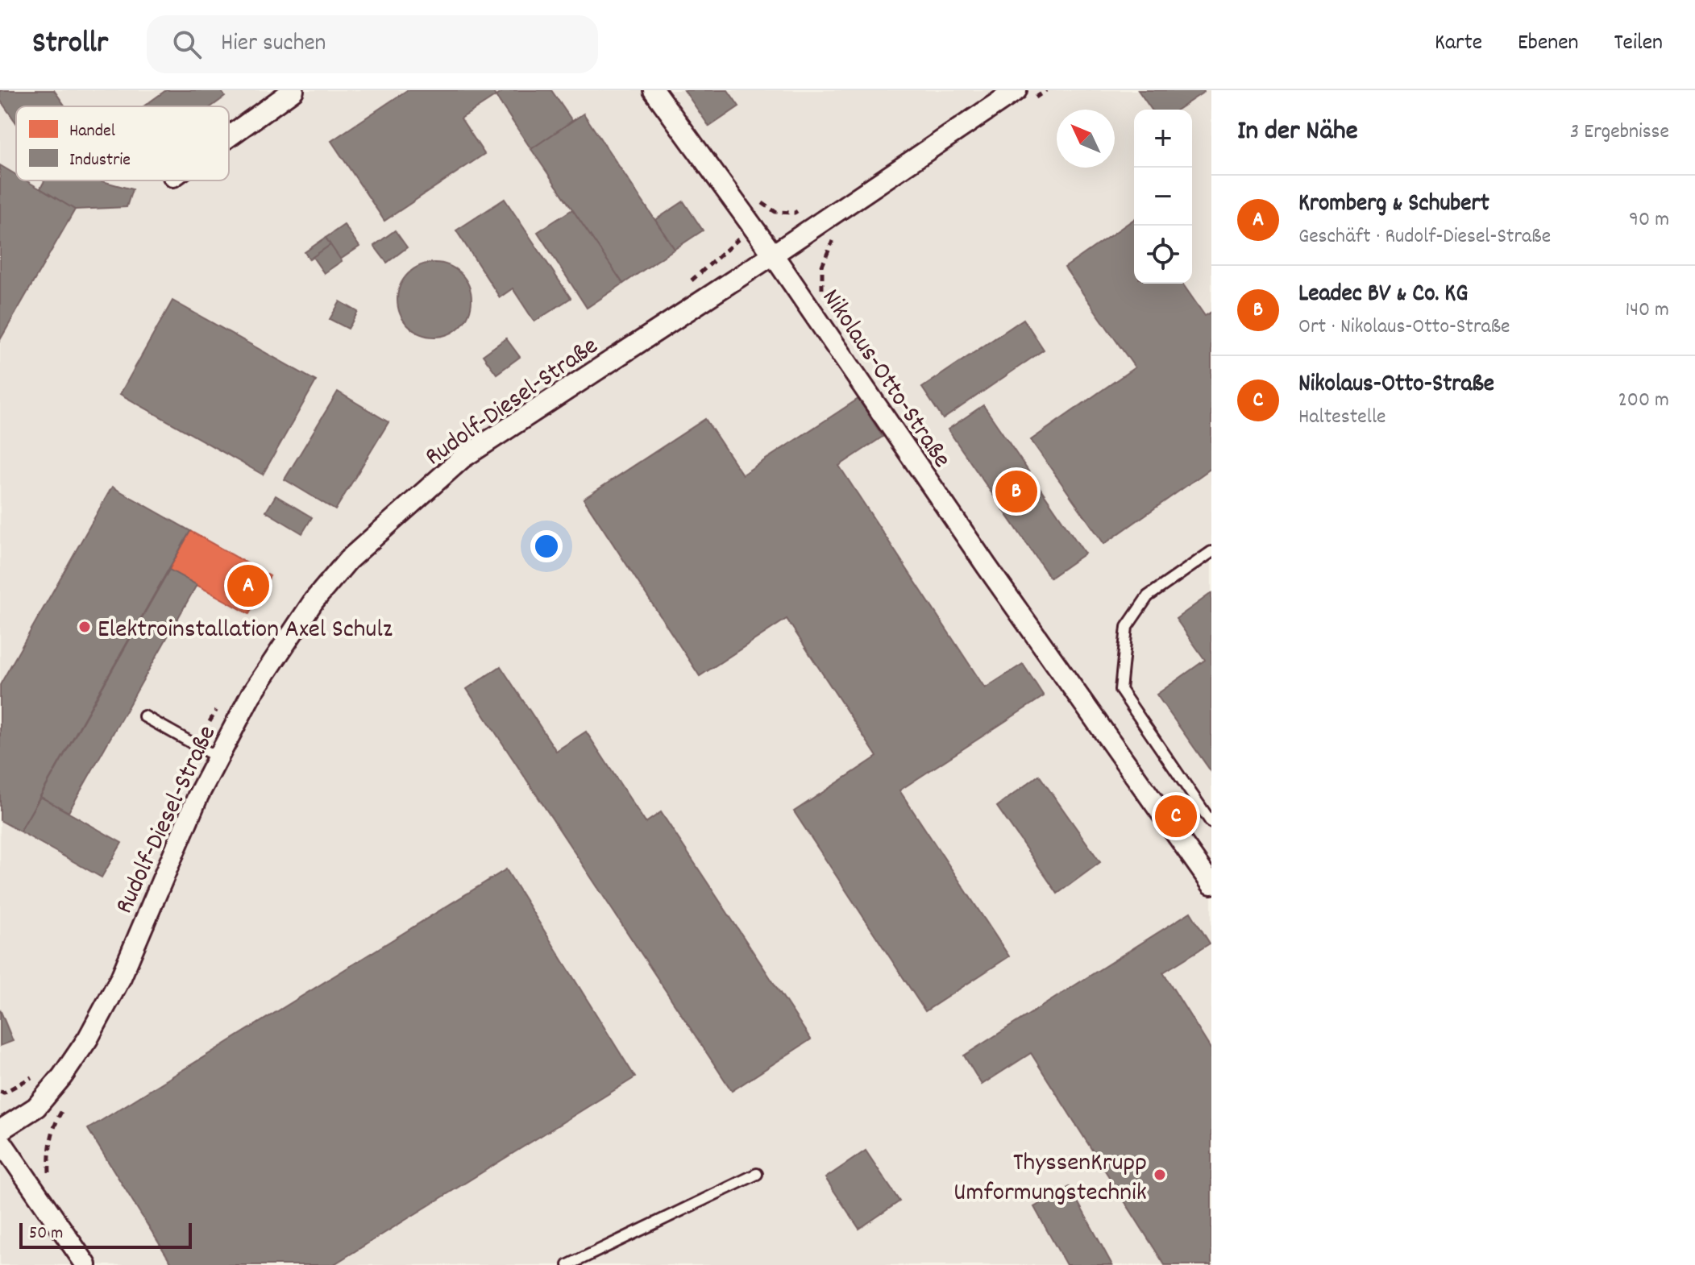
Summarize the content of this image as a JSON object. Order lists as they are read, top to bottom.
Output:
{
  "streets": {
    "street": ["Nikolaus-Otto-Straße", "Rudolf-Diesel-Straße"]
  },
  "crossings": [
    ["Nikolaus-Otto-Straße", "Rudolf-Diesel-Straße"]
  ],
  "places": ["Elektroinstallation Axel Schulz", "ThyssenKrupp Umformungstechnik"],
  "legend": ["Handel", "Industrie"],
  "scale_bar": "50 m",
  "north": "top left",
  "page": {
    "header": "Strollr",
    "search": "Hier suchen",
    "nav": ["Karte", "Ebenen", "Teilen"],
    "heading": ["In der Nähe", "3 Ergebnisse"],
    "map_buttons": ["+", "−"],
    "list": [
      {
        "mark": "A",
        "name": "Kromberg & Schubert",
        "note": "Geschäft · Rudolf-Diesel-Straße",
        "value": "90 m"
      },
      {
        "mark": "B",
        "name": "Leadec BV & Co. KG",
        "note": "Ort · Nikolaus-Otto-Straße",
        "value": "140 m"
      },
      {
        "mark": "C",
        "name": "Nikolaus-Otto-Straße",
        "note": "Haltestelle",
        "value": "200 m"
      }
    ],
    "pins": ["B", "A", "C"],
    "scale": "50 m"
  }
}
